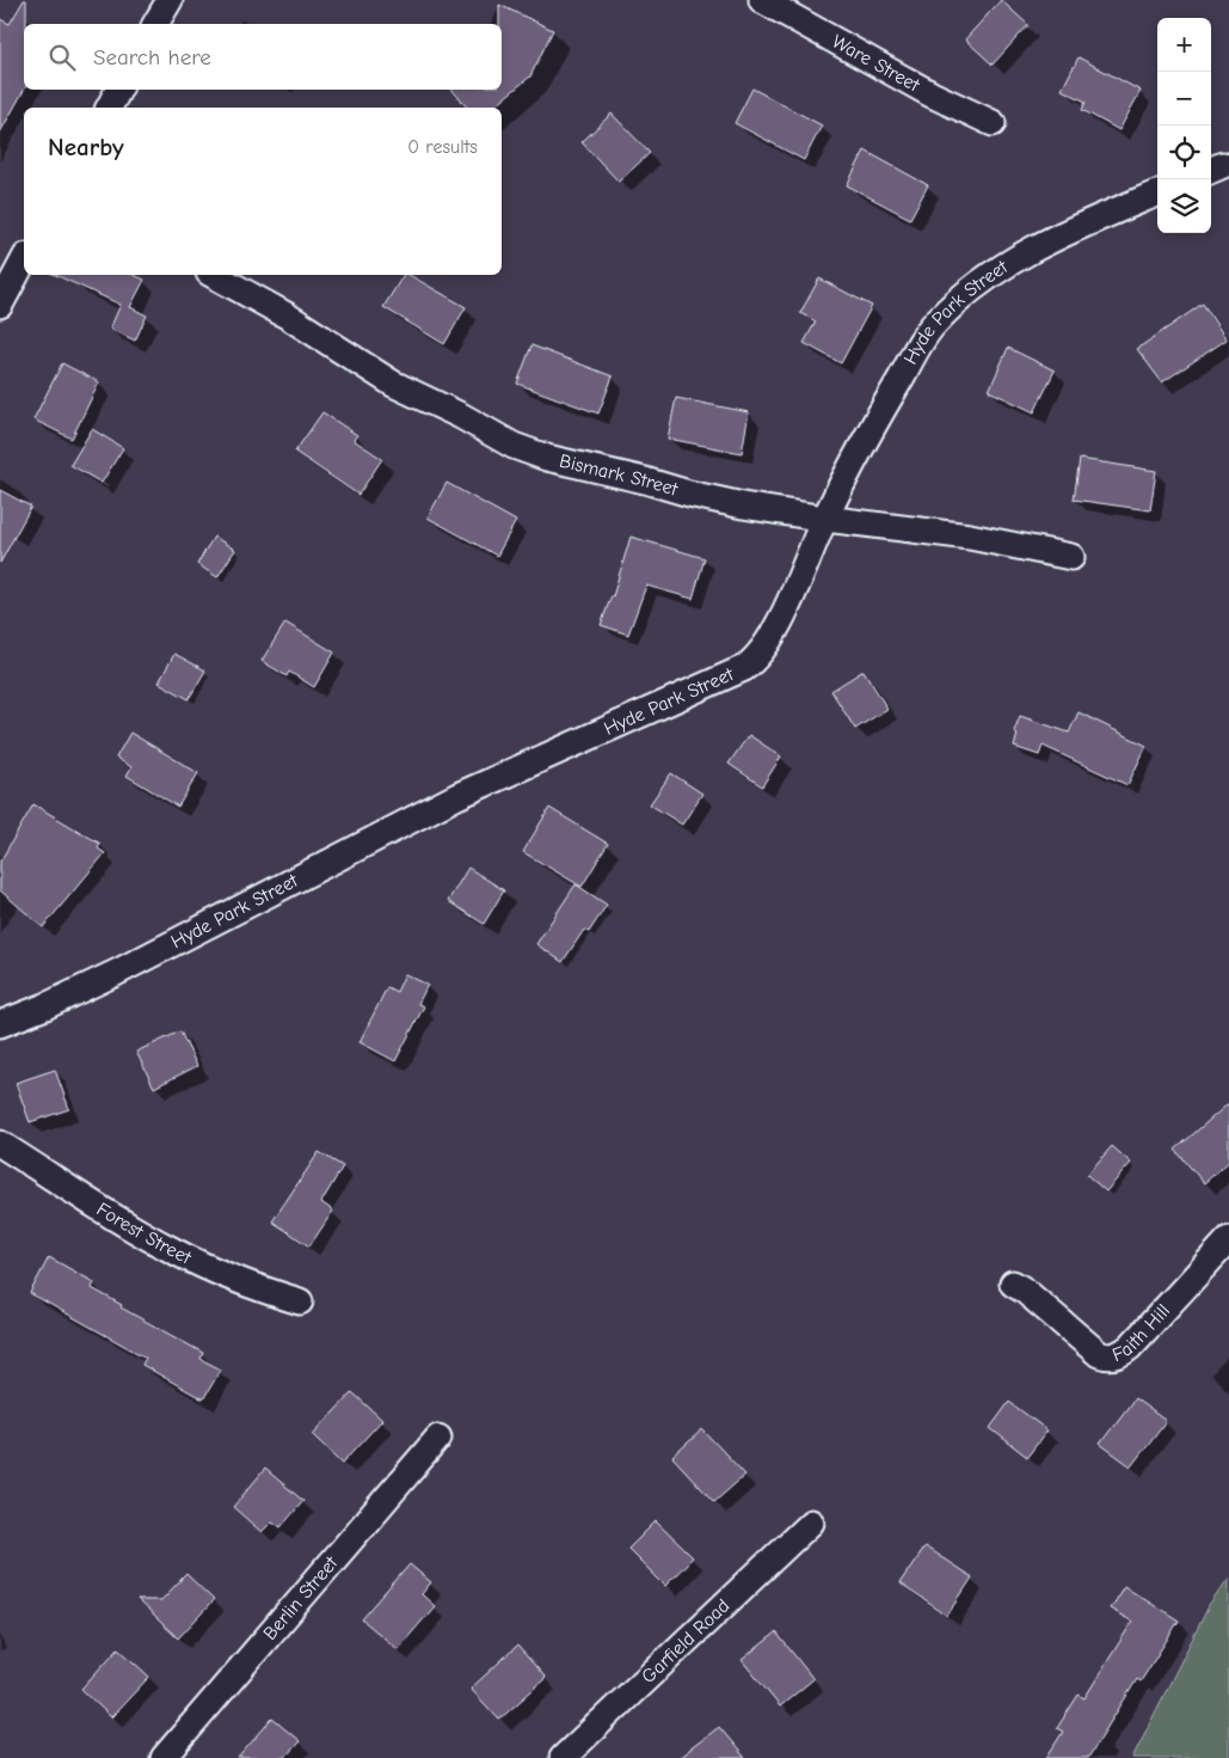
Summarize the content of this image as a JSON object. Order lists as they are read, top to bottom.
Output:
{
  "streets": {
    "street": [
      "Ware Street",
      "Hyde Park Street",
      "Bismark Street",
      "Forest Street",
      "Faith Hill",
      "Berlin Street",
      "Garfield Road"
    ]
  },
  "crossings": [
    ["Hyde Park Street", "Bismark Street"]
  ],
  "page": {
    "map_buttons": ["+", "−"],
    "search": "Search here",
    "heading": ["Nearby", "0 results"]
  }
}
